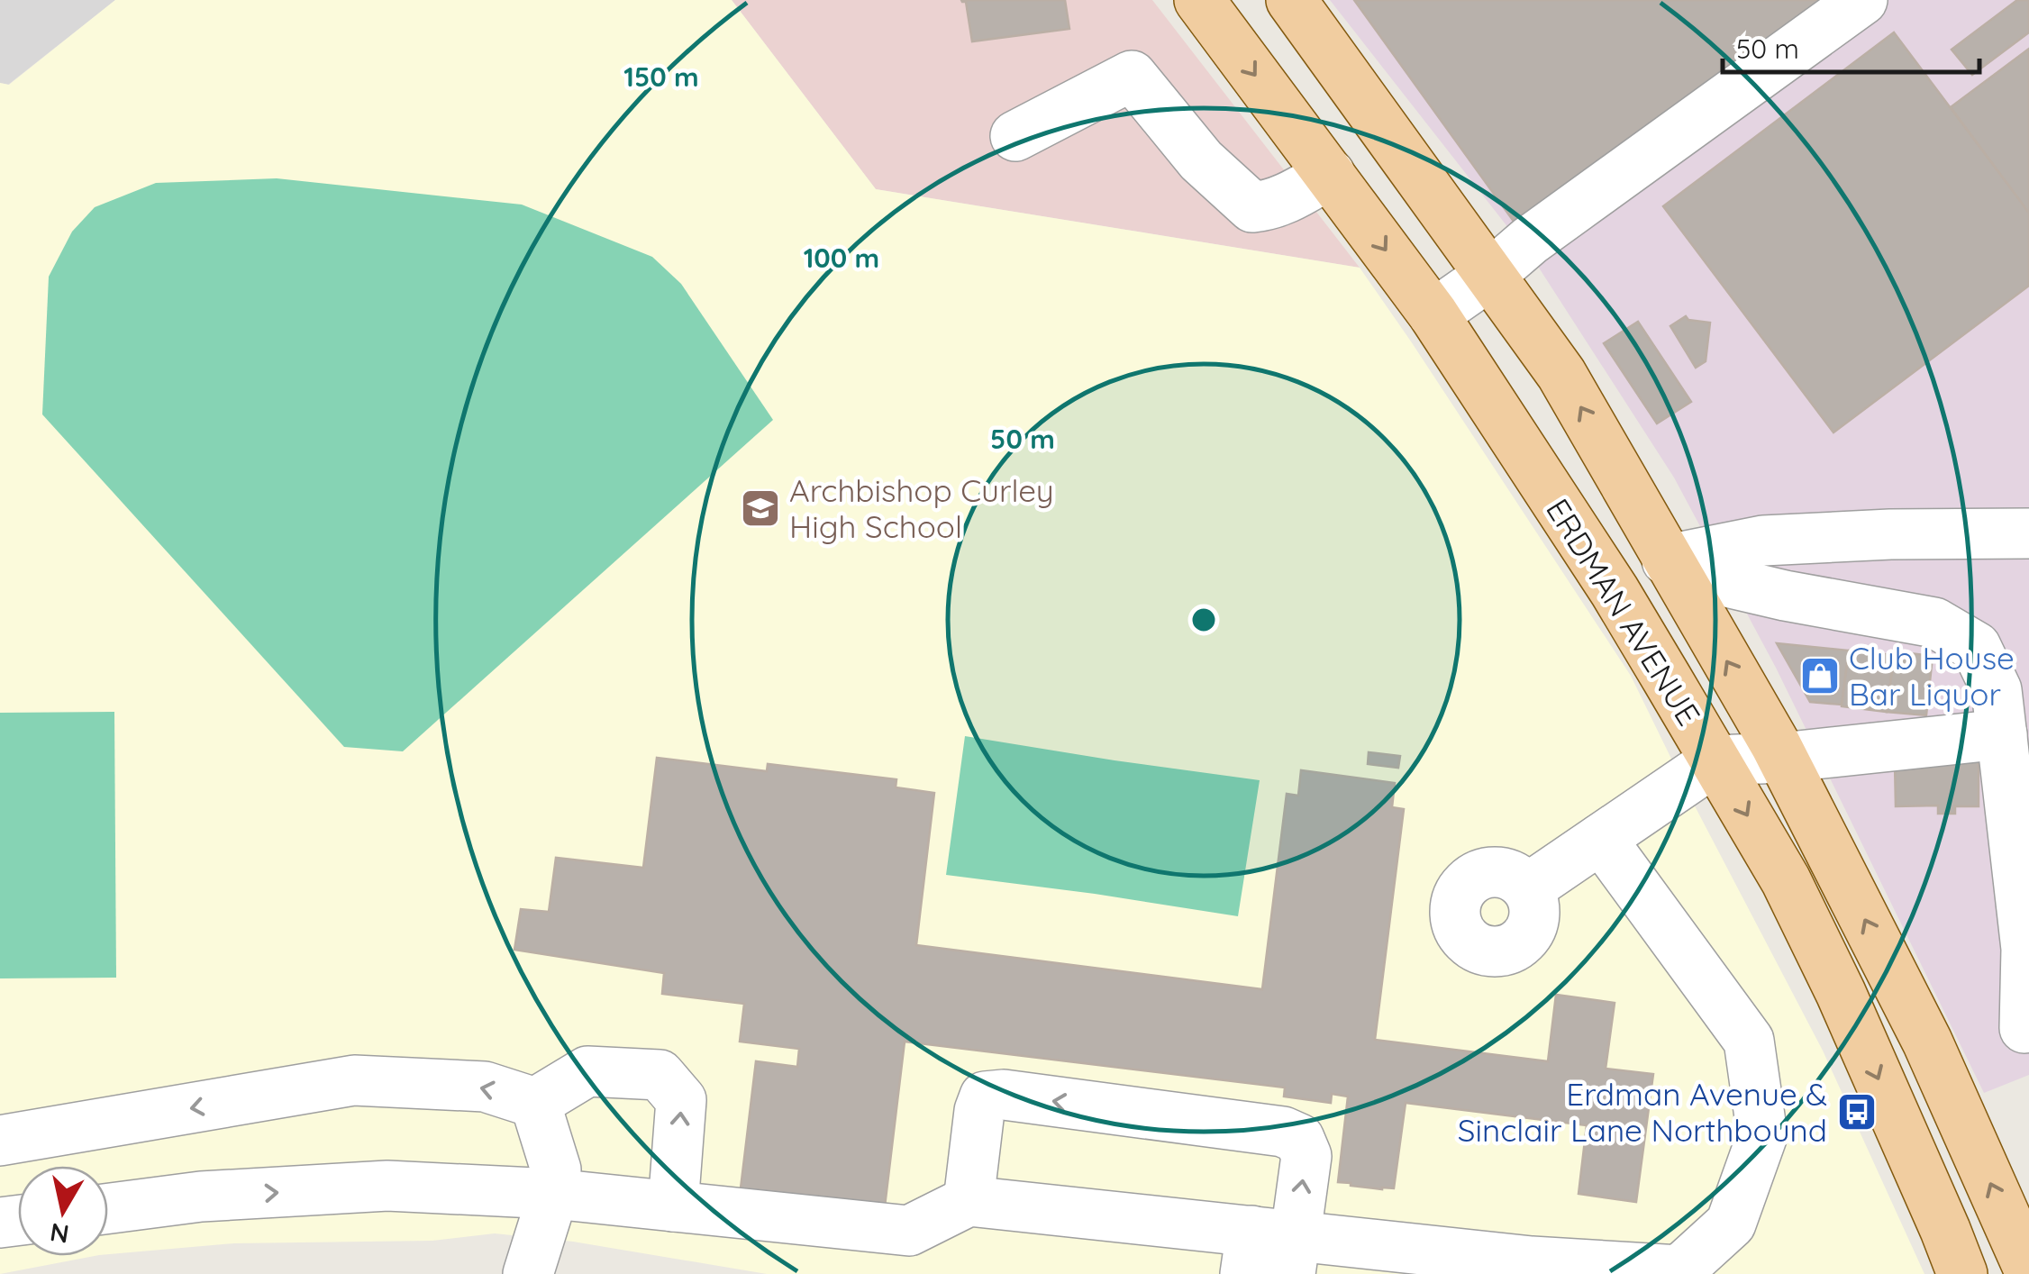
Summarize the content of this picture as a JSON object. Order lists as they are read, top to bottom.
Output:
{
  "streets": {
    "main road": ["ERDMAN AVENUE"]
  },
  "places": {
    "school or university": ["Archbishop Curley High School"],
    "shop": ["Club House Bar Liquor"],
    "bus stop": ["Erdman Avenue & Sinclair Lane Northbound"]
  },
  "scale_bar": "50 m",
  "north": "bottom",
  "rings": ["150 m", "100 m", "50 m"]
}
